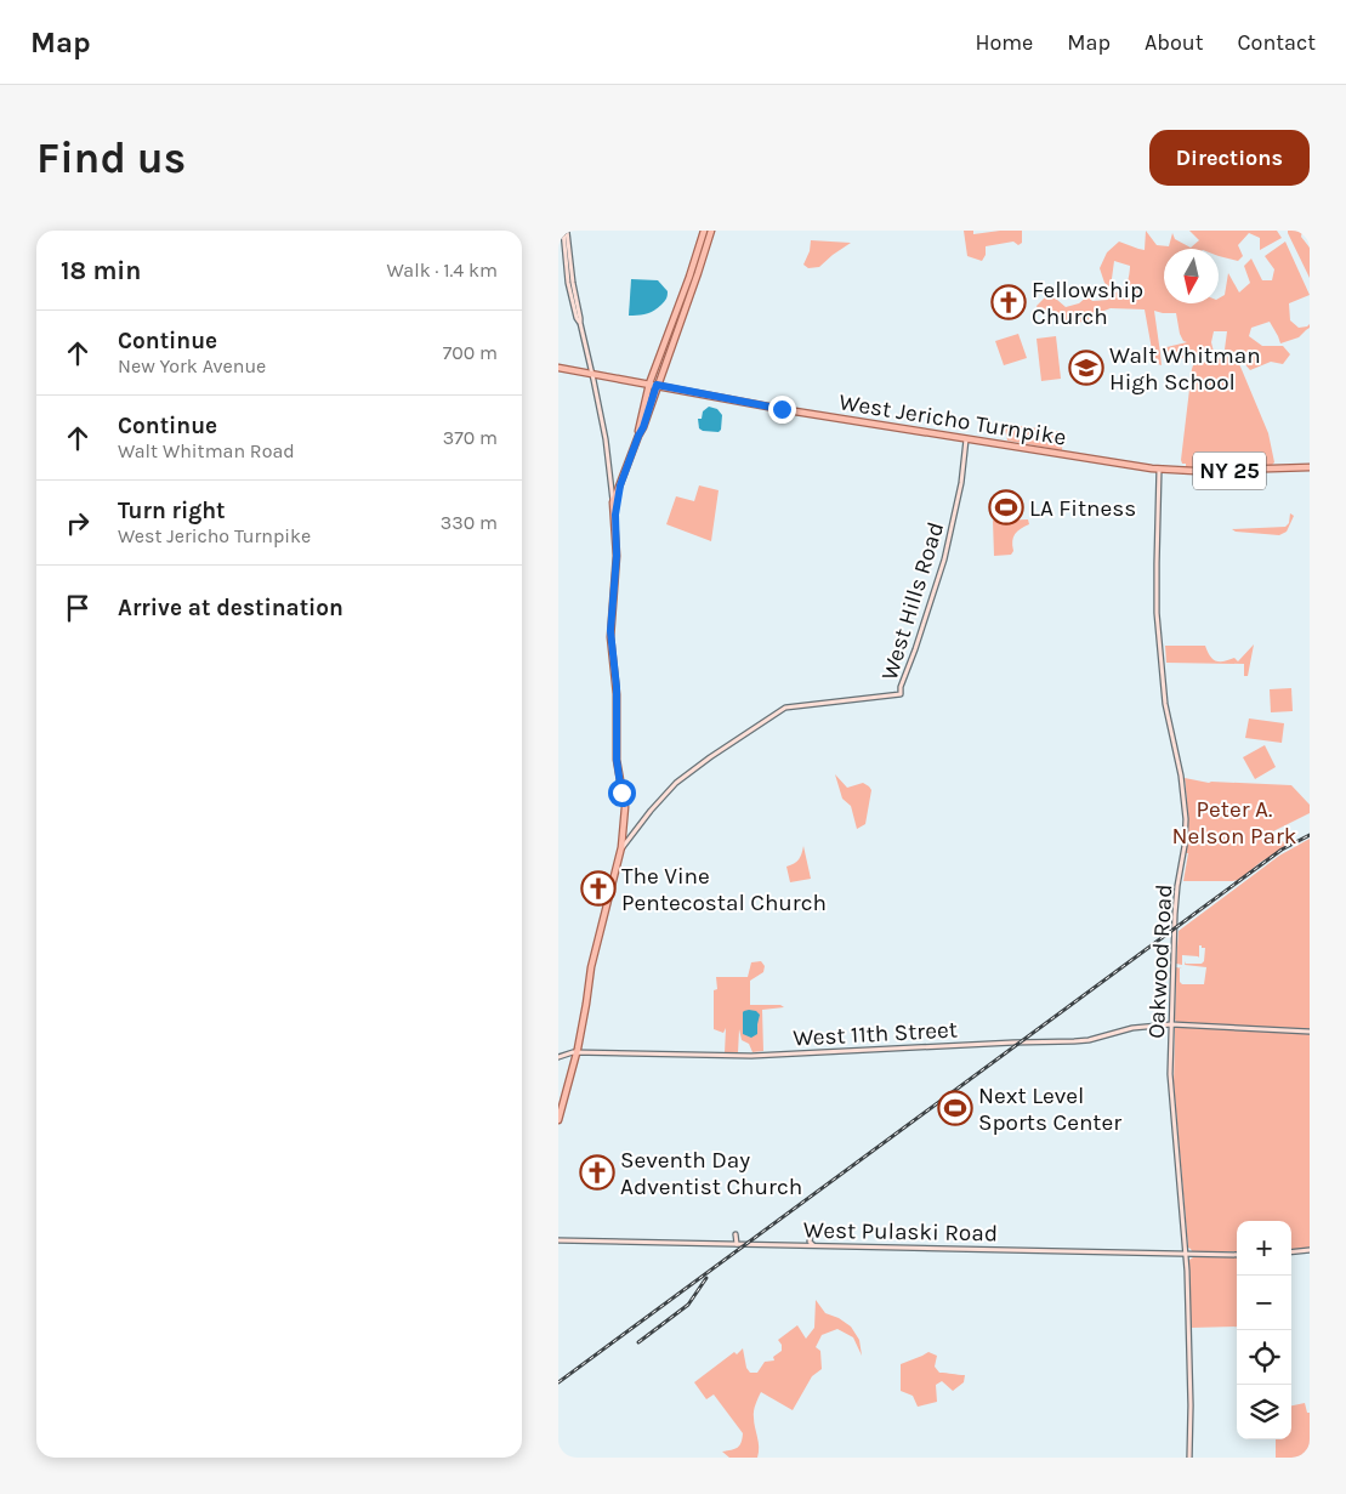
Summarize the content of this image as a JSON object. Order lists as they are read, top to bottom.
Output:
{
  "streets": {
    "main road": [
      "West Jericho Turnpike",
      "NY 25",
      "West Hills Road",
      "Oakwood Road",
      "West 11th Street",
      "West Pulaski Road"
    ]
  },
  "crossings": [
    ["West Jericho Turnpike", "NY 25"],
    ["West Jericho Turnpike", "West Hills Road"],
    ["West Jericho Turnpike", "Oakwood Road"],
    ["Oakwood Road", "West 11th Street"],
    ["Oakwood Road", "West Pulaski Road"]
  ],
  "parks": ["Peter A. Nelson Park"],
  "places": {
    "church": ["Fellowship Church", "The Vine Pentecostal Church", "Seventh Day Adventist Church"],
    "school or university": ["Walt Whitman High School"],
    "sports": ["LA Fitness", "Next Level Sports Center"]
  },
  "north": "bottom",
  "page": {
    "header": "Map",
    "nav": [
      "Home",
      "Map",
      "About",
      "Contact"
    ],
    "buttons": "Directions",
    "title": "Find us",
    "heading": ["18 min", "Walk · 1.4 km"],
    "list": [
      ["Continue", "New York Avenue", "700 m"],
      ["Continue", "Walt Whitman Road", "370 m"],
      ["Turn right", "West Jericho Turnpike", "330 m"],
      "Arrive at destination"
    ],
    "map_buttons": ["+", "−"]
  }
}
